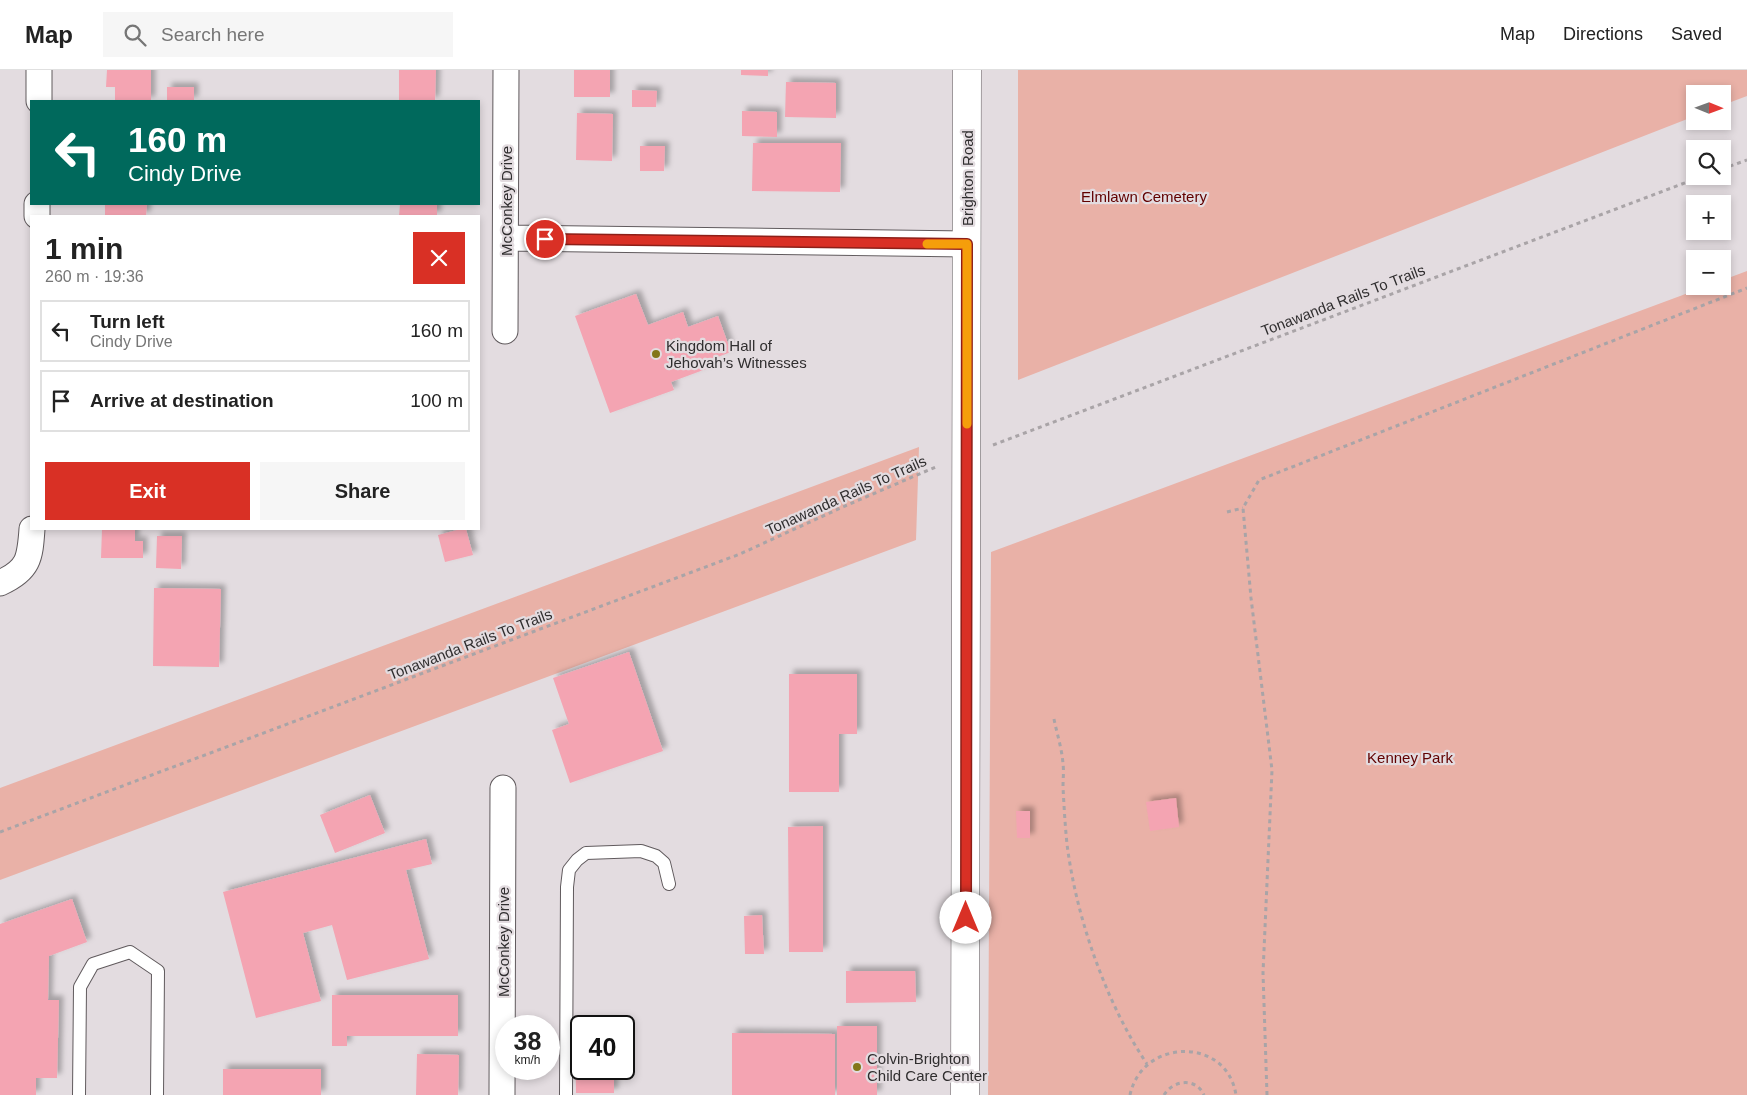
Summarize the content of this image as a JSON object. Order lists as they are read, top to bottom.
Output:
{
  "streets": {
    "street": ["Brighton Road", "McConkey Drive"],
    "path": ["Tonawanda Rails To Trails"]
  },
  "parks": ["Elmlawn Cemetery", "Kenney Park"],
  "places": ["Kingdom Hall of Jehovah’s Witnesses", "Colvin-Brighton Child Care Center"],
  "north": "right",
  "page": {
    "header": "Map",
    "search": "Search here",
    "nav": ["Map", "Directions", "Saved"],
    "map_buttons": ["+", "−"],
    "turn": ["160 m", "Cindy Drive"],
    "heading": ["1 min", "260 m · 19:36"],
    "list": [
      {
        "name": "Turn left",
        "note": "Cindy Drive",
        "value": "160 m"
      },
      {
        "name": "Arrive at destination",
        "value": "100 m"
      }
    ],
    "buttons": ["Exit", "Share"],
    "speed": "38 km/h",
    "limit": "40"
  }
}
